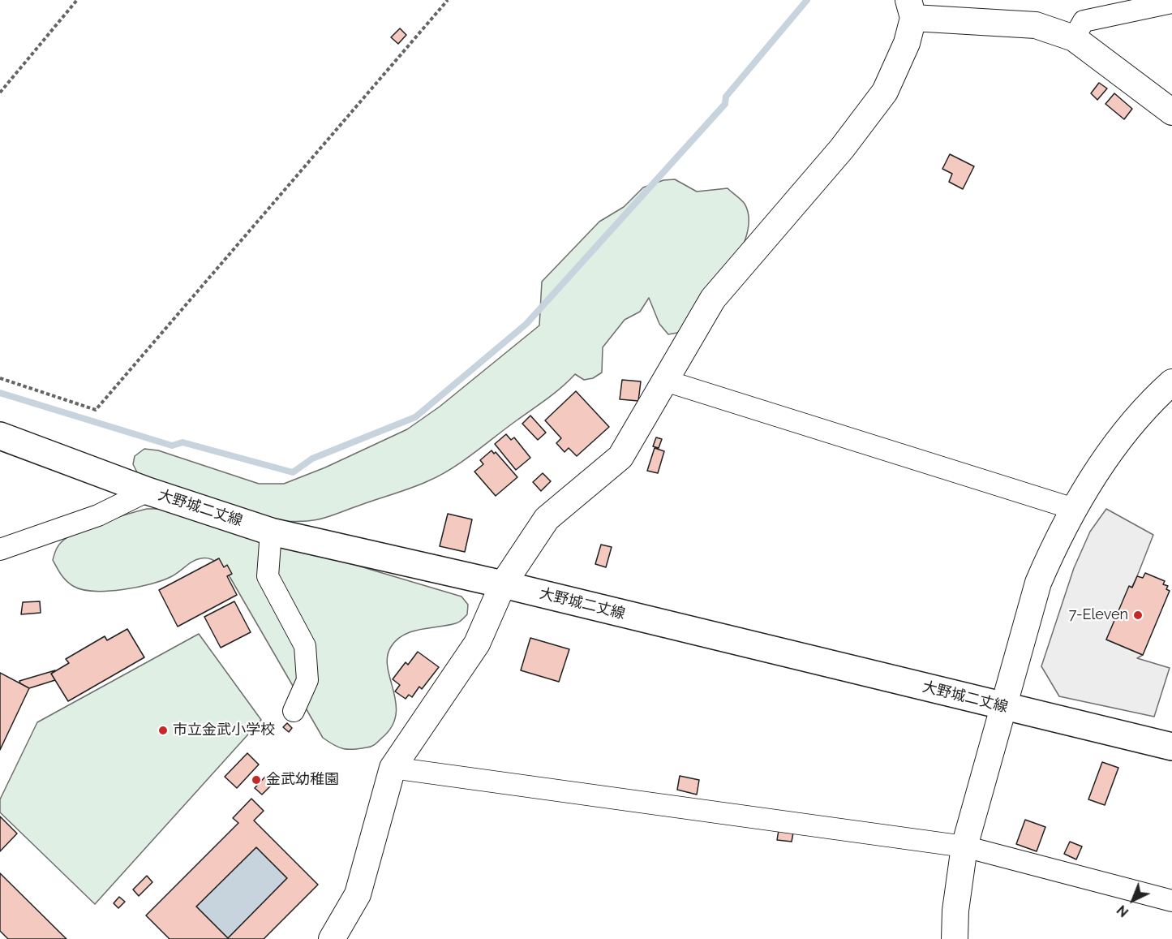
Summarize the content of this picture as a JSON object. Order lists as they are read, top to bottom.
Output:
{
  "streets": {
    "main road": ["大野城二丈線"]
  },
  "places": ["7-Eleven", "市立金武小学校", "金武幼稚園"],
  "north": "bottom left"
}
